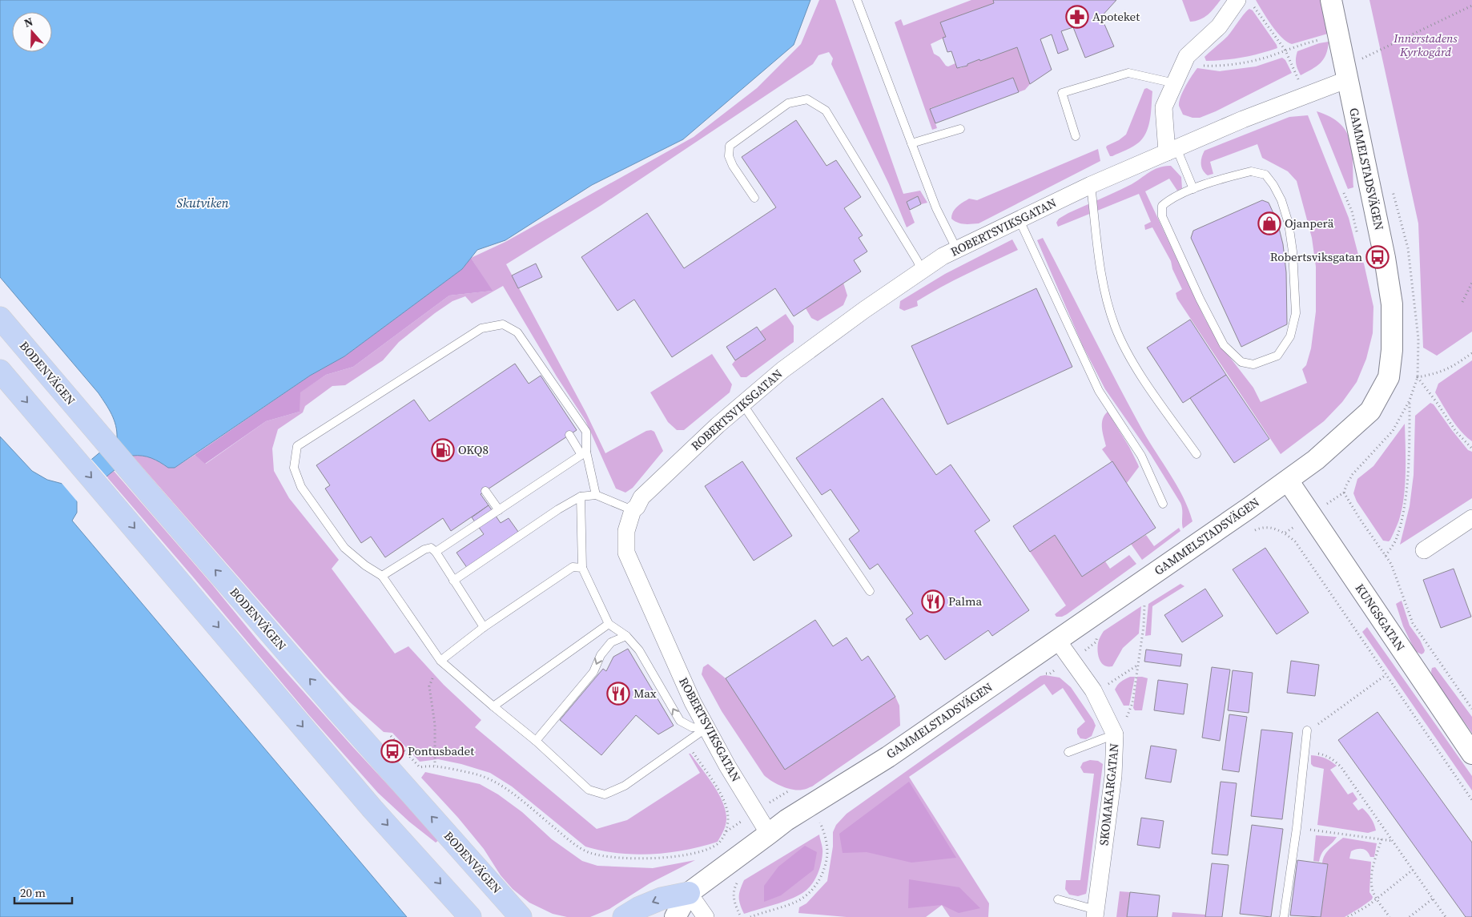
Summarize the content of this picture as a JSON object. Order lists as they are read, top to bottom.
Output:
{
  "streets": {
    "main road": ["BODENVÄGEN"],
    "street": [
      "GAMMELSTADSVÄGEN",
      "ROBERTSVIKSGATAN",
      "KUNGSGATAN",
      "SKOMAKARGATAN"
    ]
  },
  "crossings": [
    ["GAMMELSTADSVÄGEN", "ROBERTSVIKSGATAN"],
    ["GAMMELSTADSVÄGEN", "KUNGSGATAN"],
    ["GAMMELSTADSVÄGEN", "SKOMAKARGATAN"]
  ],
  "water": ["Skutviken"],
  "parks": ["Innerstadens Kyrkogård"],
  "places": {
    "pharmacy": ["Apoteket"],
    "shop": ["Ojanperä"],
    "bus stop": ["Robertsviksgatan", "Pontusbadet"],
    "fuel station": ["OKQ8"],
    "restaurant": ["Palma", "Max"]
  },
  "scale_bar": "20 m",
  "north": "top"
}
